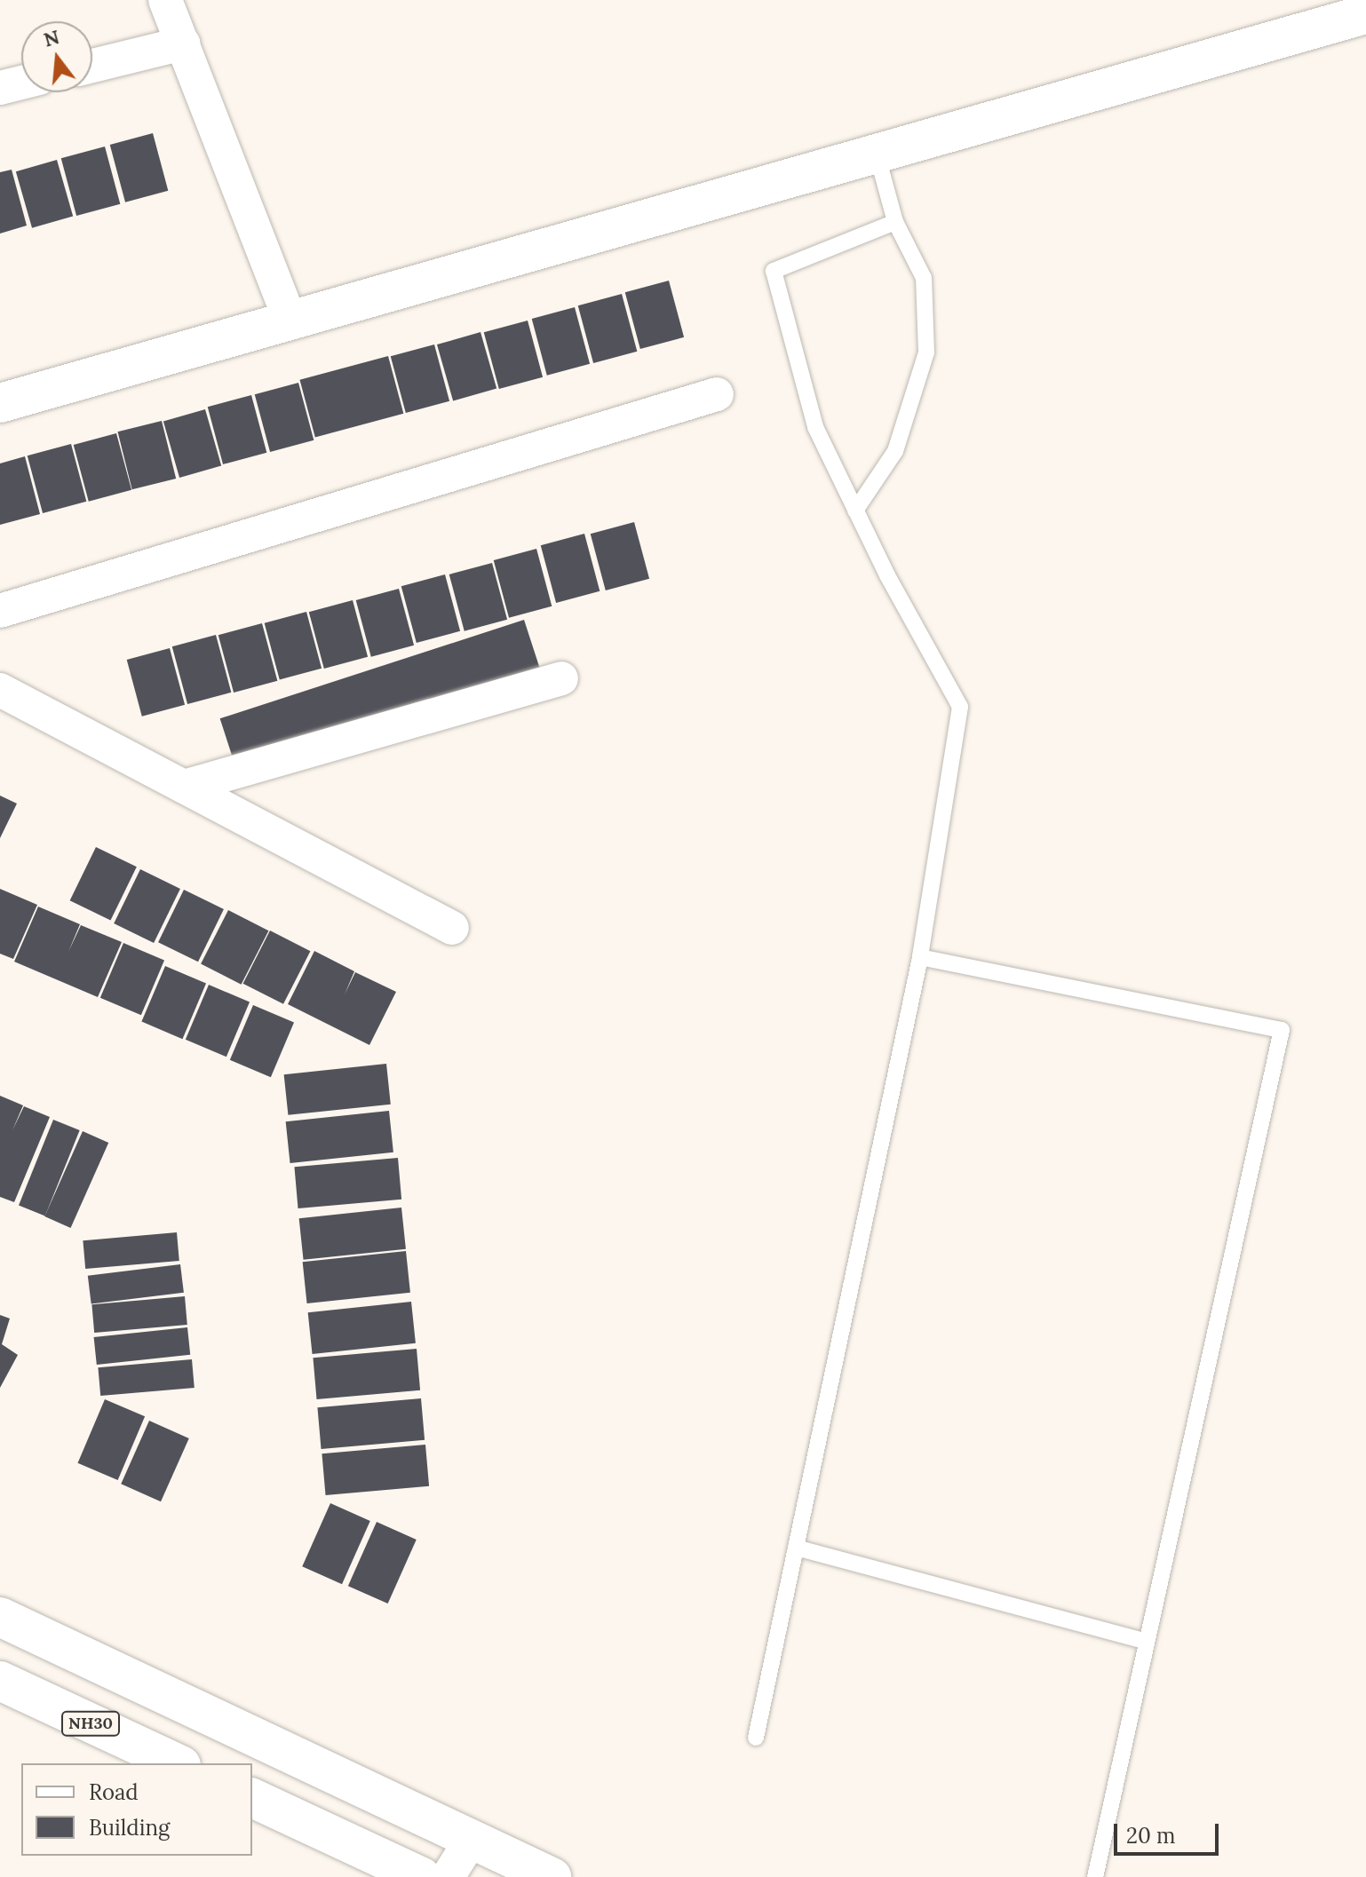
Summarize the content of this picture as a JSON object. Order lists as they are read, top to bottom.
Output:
{
  "streets": {
    "main road": ["NH30"]
  },
  "legend": ["Road", "Building"],
  "scale_bar": "20 m",
  "north": "top"
}
